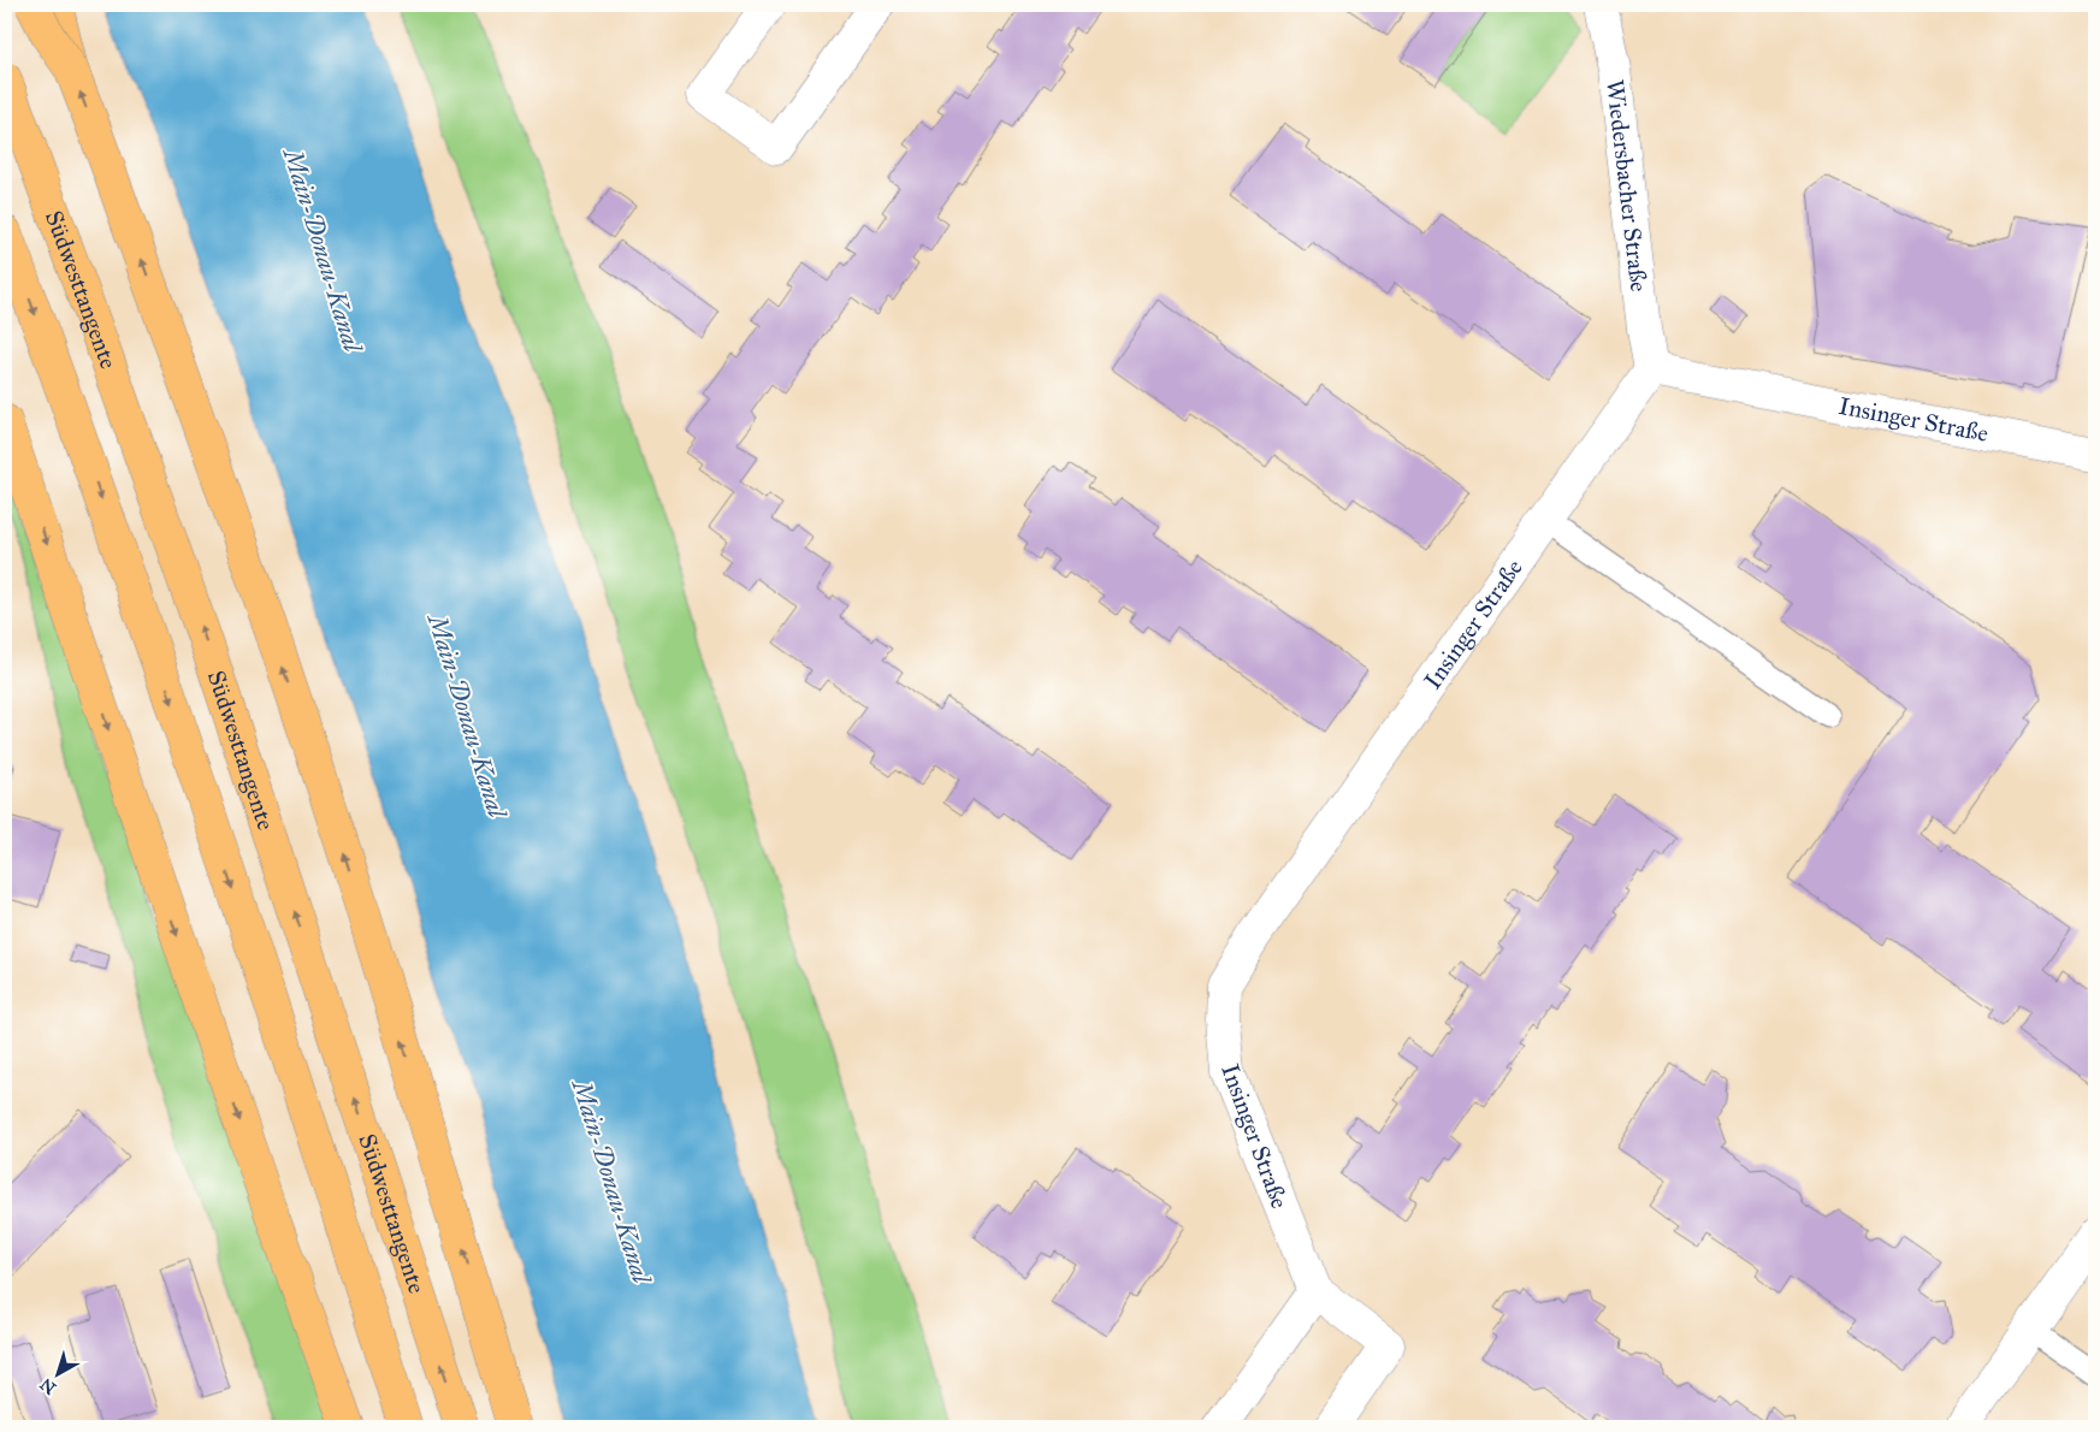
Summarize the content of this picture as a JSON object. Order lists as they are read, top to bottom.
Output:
{
  "streets": {
    "highway": ["Südwesttangente"],
    "street": ["Wiedersbacher Straße", "Insinger Straße"]
  },
  "crossings": [
    ["Wiedersbacher Straße", "Insinger Straße"]
  ],
  "water": ["Main-Donau-Kanal"],
  "north": "bottom left"
}
